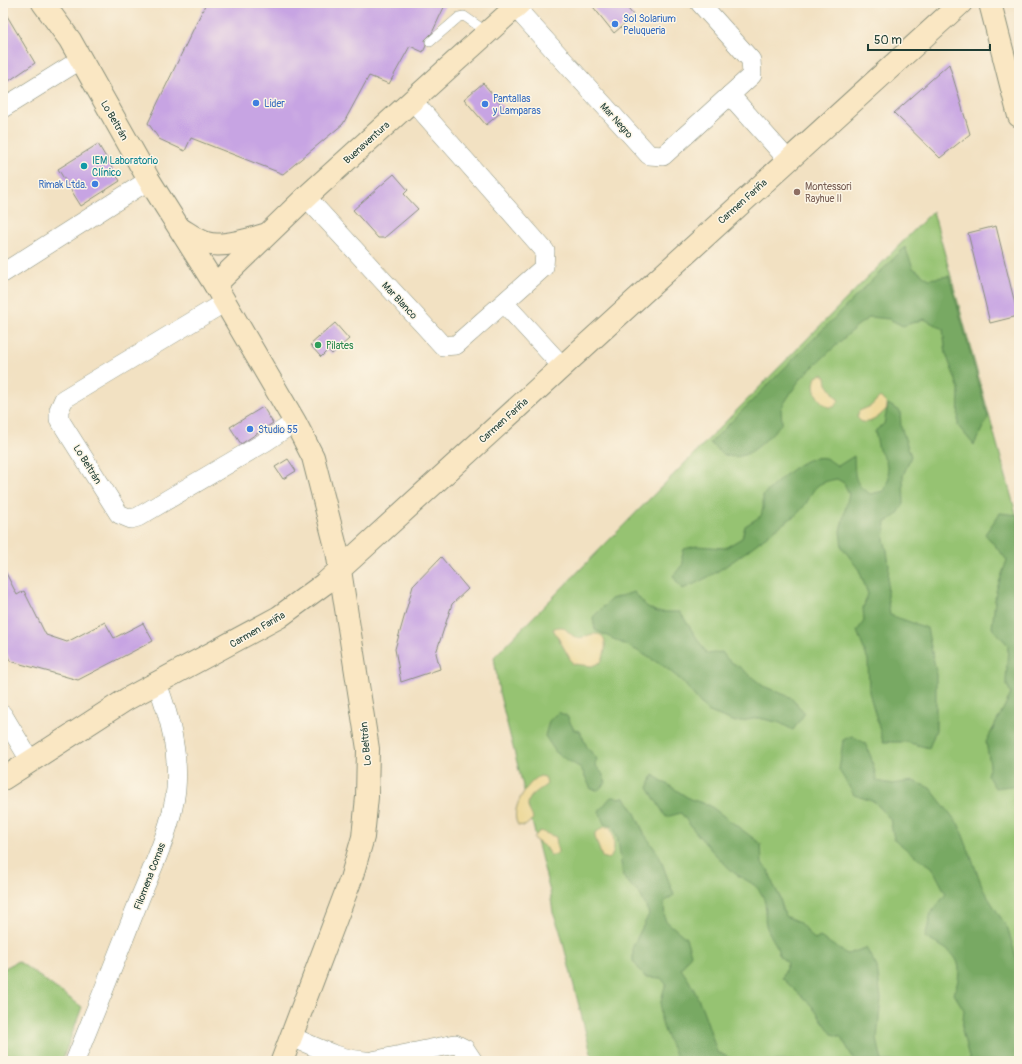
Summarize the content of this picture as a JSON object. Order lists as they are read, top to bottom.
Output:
{
  "streets": {
    "street": [
      "Lo Beltrán",
      "Mar Negro",
      "Buenaventura",
      "Carmen Fariña",
      "Mar Blanco",
      "Filomena Comas"
    ]
  },
  "crossings": [
    ["Lo Beltrán", "Buenaventura"],
    ["Lo Beltrán", "Carmen Fariña"],
    ["Mar Negro", "Buenaventura"],
    ["Buenaventura", "Mar Blanco"],
    ["Carmen Fariña", "Filomena Comas"]
  ],
  "places": [
    "Sol Solarium Peluqueria",
    "Lider",
    "Pantallas y Lamparas",
    "IEM Laboratorio Clínico",
    "Rimak Ltda.",
    "Montessori Rayhue II",
    "Pilates",
    "Studio 55"
  ],
  "scale_bar": "50 m"
}
